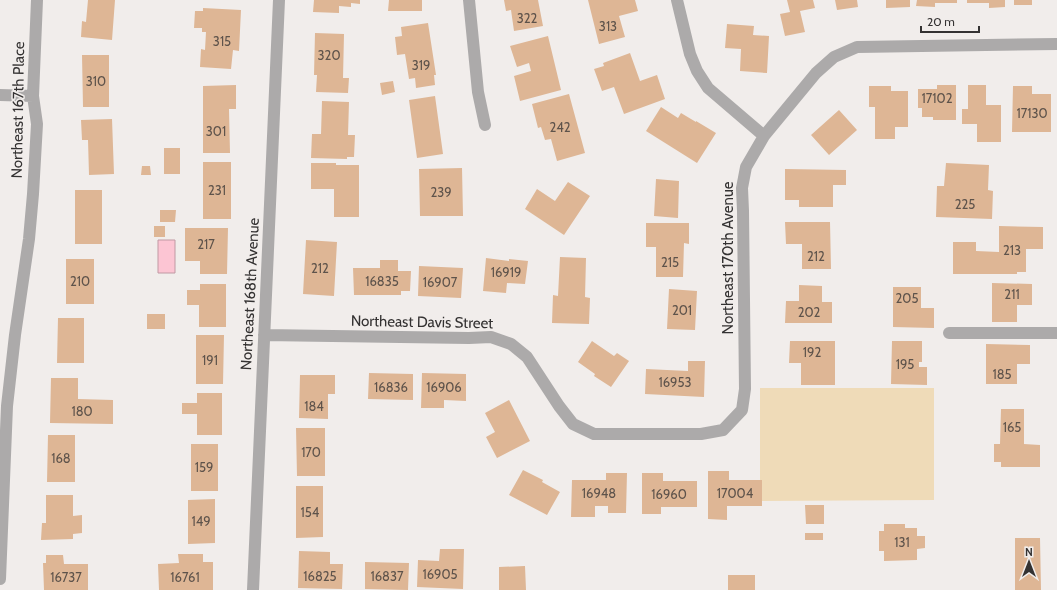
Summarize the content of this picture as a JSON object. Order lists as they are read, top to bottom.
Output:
{
  "streets": {
    "street": [
      "Northeast 167th Place",
      "Northeast 170th Avenue",
      "Northeast 168th Avenue",
      "Northeast Davis Street"
    ]
  },
  "crossings": [
    ["Northeast 170th Avenue", "Northeast Davis Street"],
    ["Northeast 168th Avenue", "Northeast Davis Street"]
  ],
  "house_numbers": [
    "322",
    "313",
    "315",
    "320",
    "319",
    "310",
    "17102",
    "17130",
    "242",
    "301",
    "231",
    "239",
    "225",
    "217",
    "213",
    "212",
    "215",
    "212",
    "16919",
    "210",
    "16835",
    "16907",
    "211",
    "205",
    "201",
    "202",
    "192",
    "191",
    "195",
    "185",
    "16953",
    "16836",
    "16906",
    "184",
    "180",
    "165",
    "170",
    "168",
    "159",
    "16948",
    "17004",
    "16960",
    "154",
    "149",
    "131",
    "16905",
    "16825",
    "16837",
    "16737",
    "16761"
  ],
  "scale_bar": "20 m",
  "north": "top"
}
